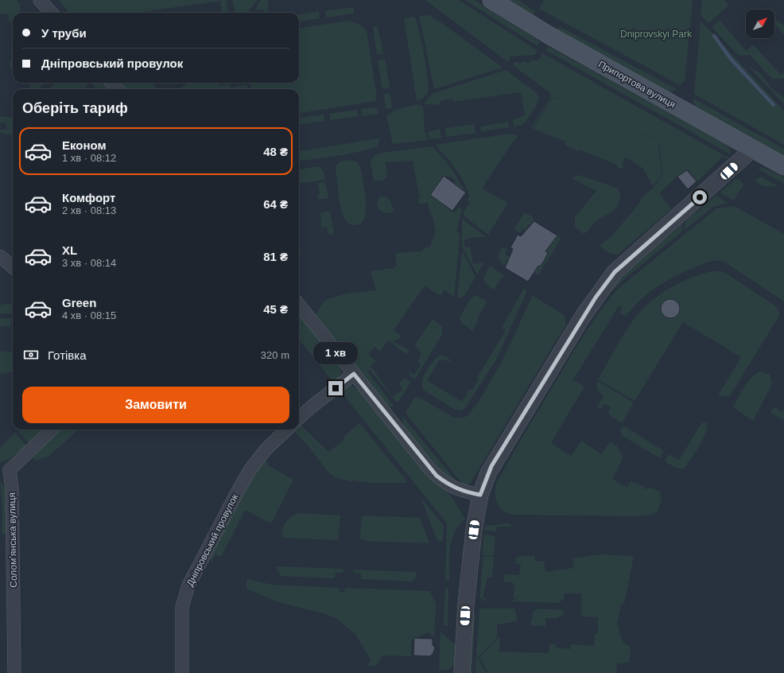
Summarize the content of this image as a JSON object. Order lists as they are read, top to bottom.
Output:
{
  "streets": {
    "main road": ["Припортова вулиця"],
    "street": ["Соломʼянська вулиця", "Дніпровський провулок"]
  },
  "parks": ["Dniprovskyi Park"],
  "north": "top right",
  "page": {
    "banner": ["У труби", "Дніпровський провулок"],
    "heading": "Оберіть тариф",
    "list": [
      {
        "name": "Економ",
        "note": "1 хв · 08:12",
        "value": "48 ₴"
      },
      {
        "name": "Комфорт",
        "note": "2 хв · 08:13",
        "value": "64 ₴"
      },
      {
        "name": "XL",
        "note": "3 хв · 08:14",
        "value": "81 ₴"
      },
      {
        "name": "Green",
        "note": "4 хв · 08:15",
        "value": "45 ₴"
      }
    ],
    "pay": ["Готівка", "320 m"],
    "bubble": "1 хв",
    "buttons": "Замовити"
  }
}
